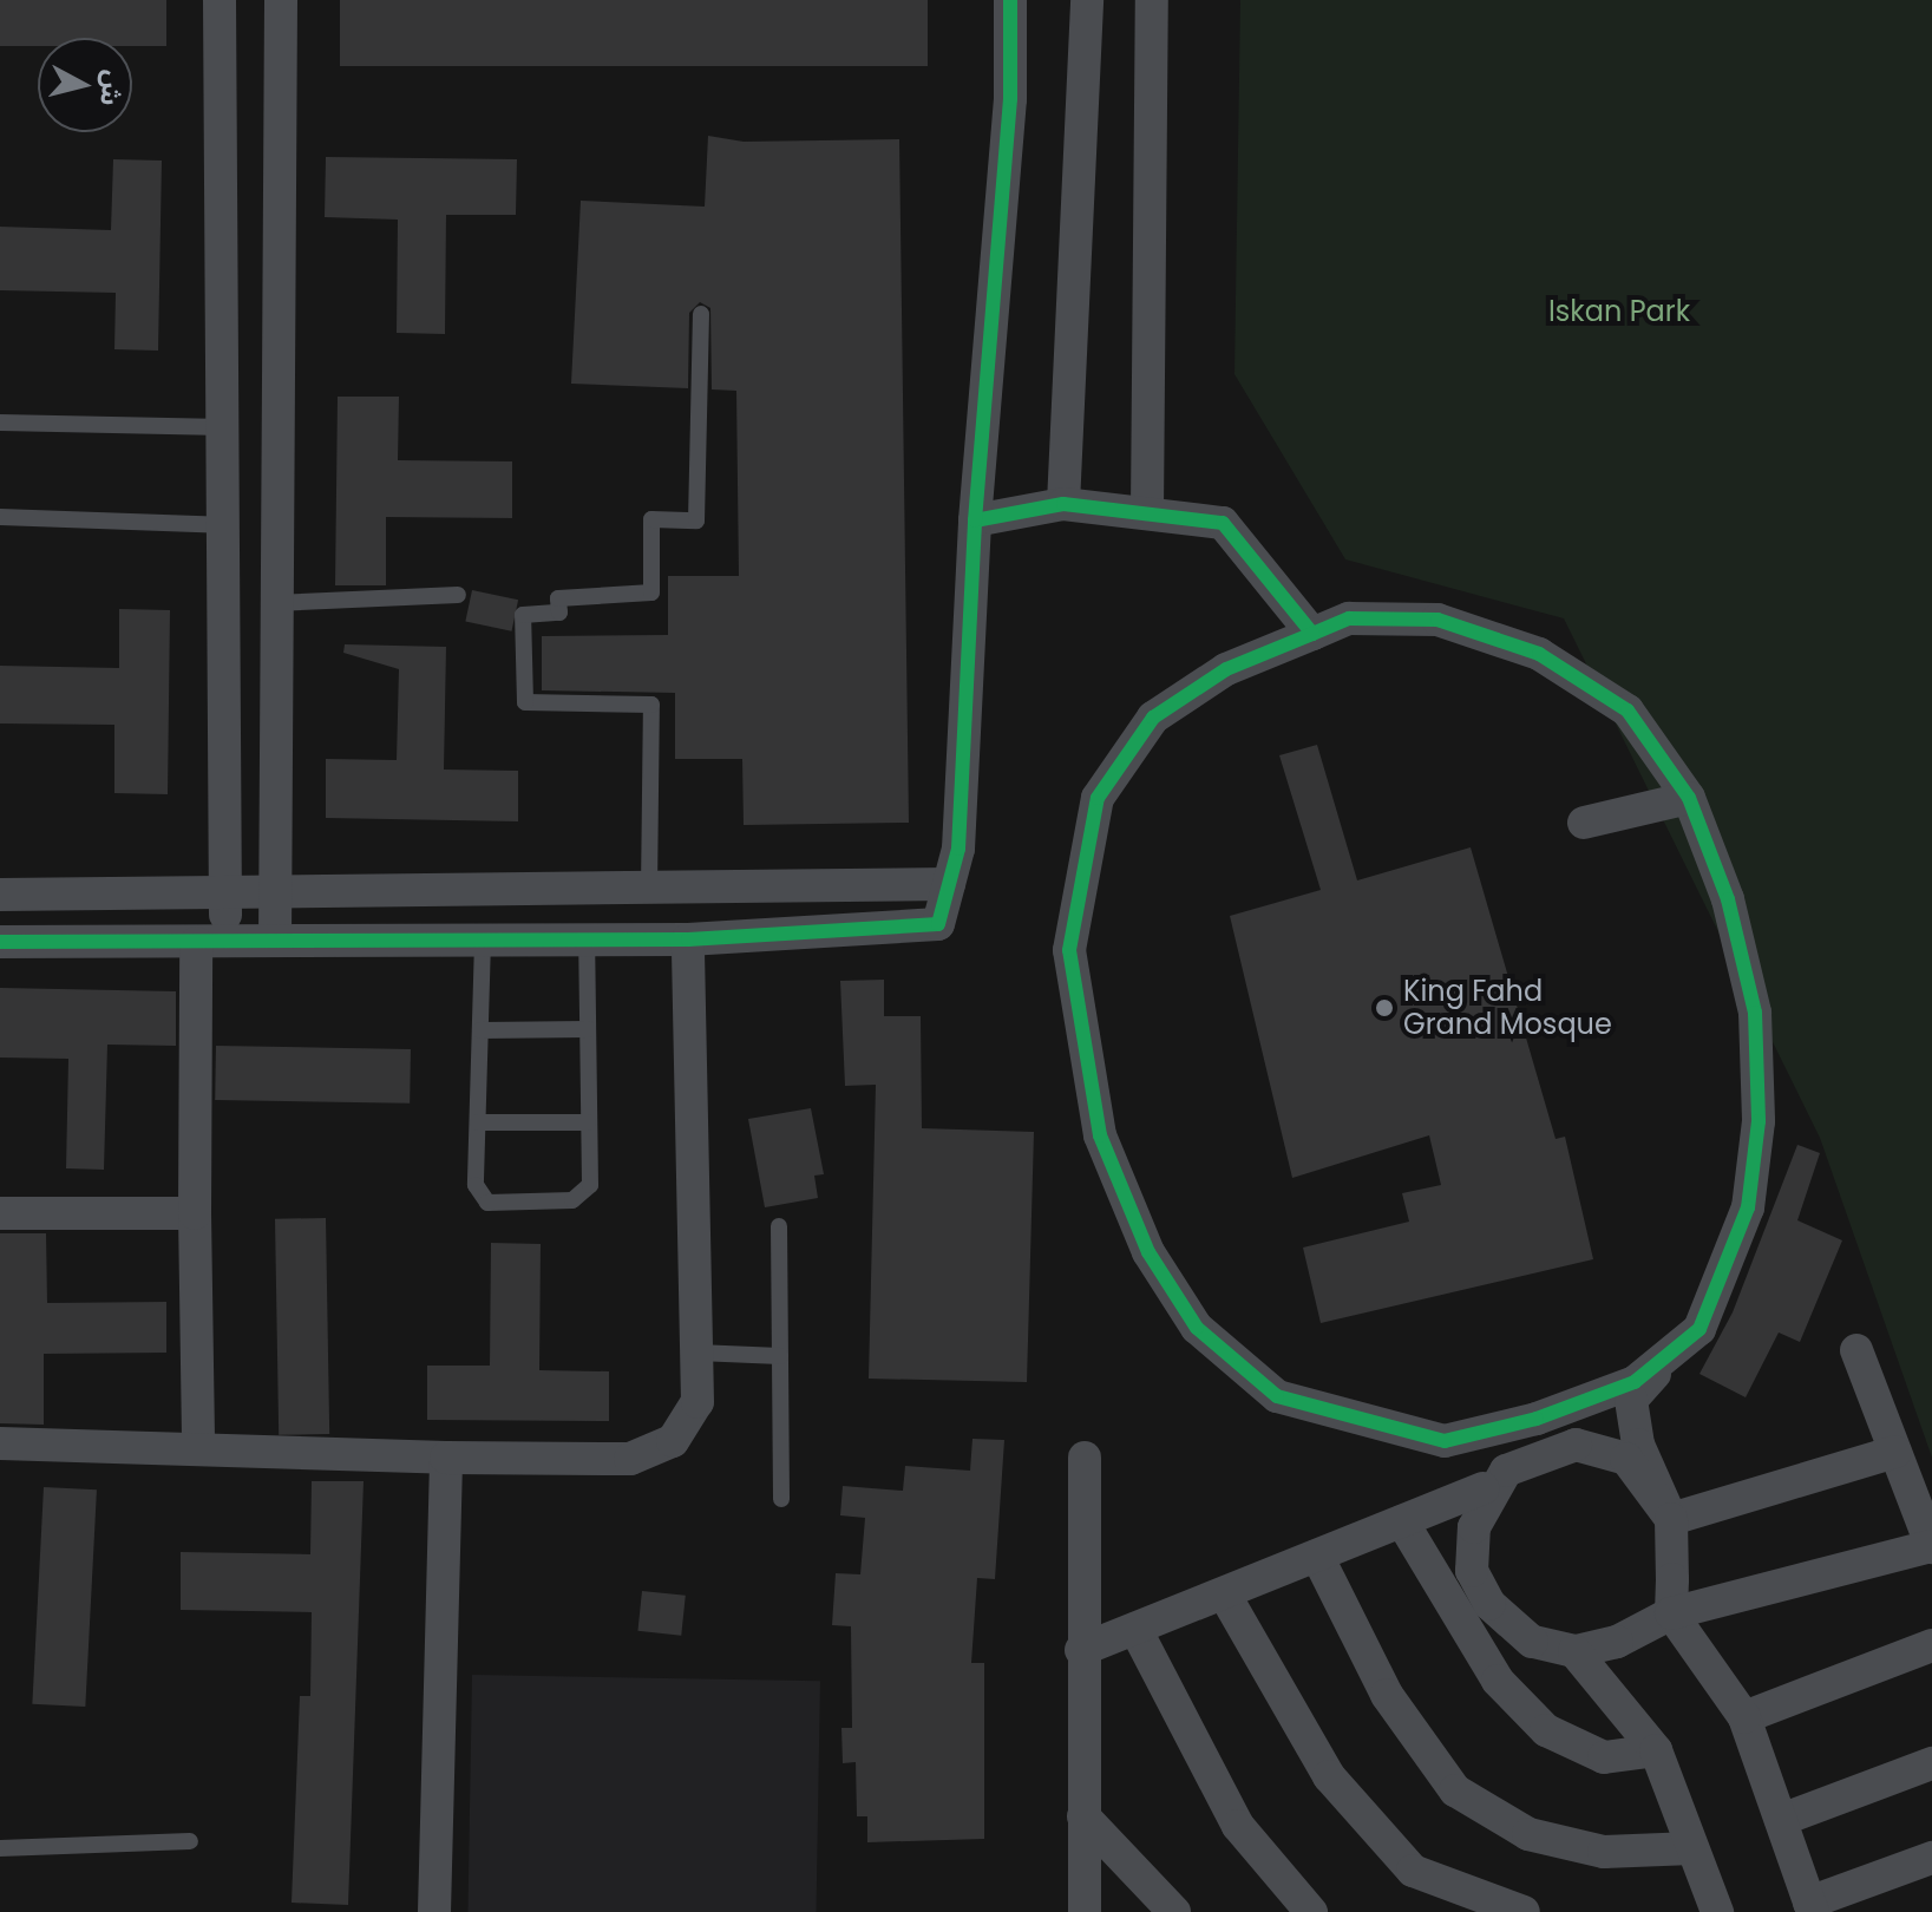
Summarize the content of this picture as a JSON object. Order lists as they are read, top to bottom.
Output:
{
  "parks": ["Iskan Park"],
  "places": ["King Fahd Grand Mosque"],
  "north": "right"
}
